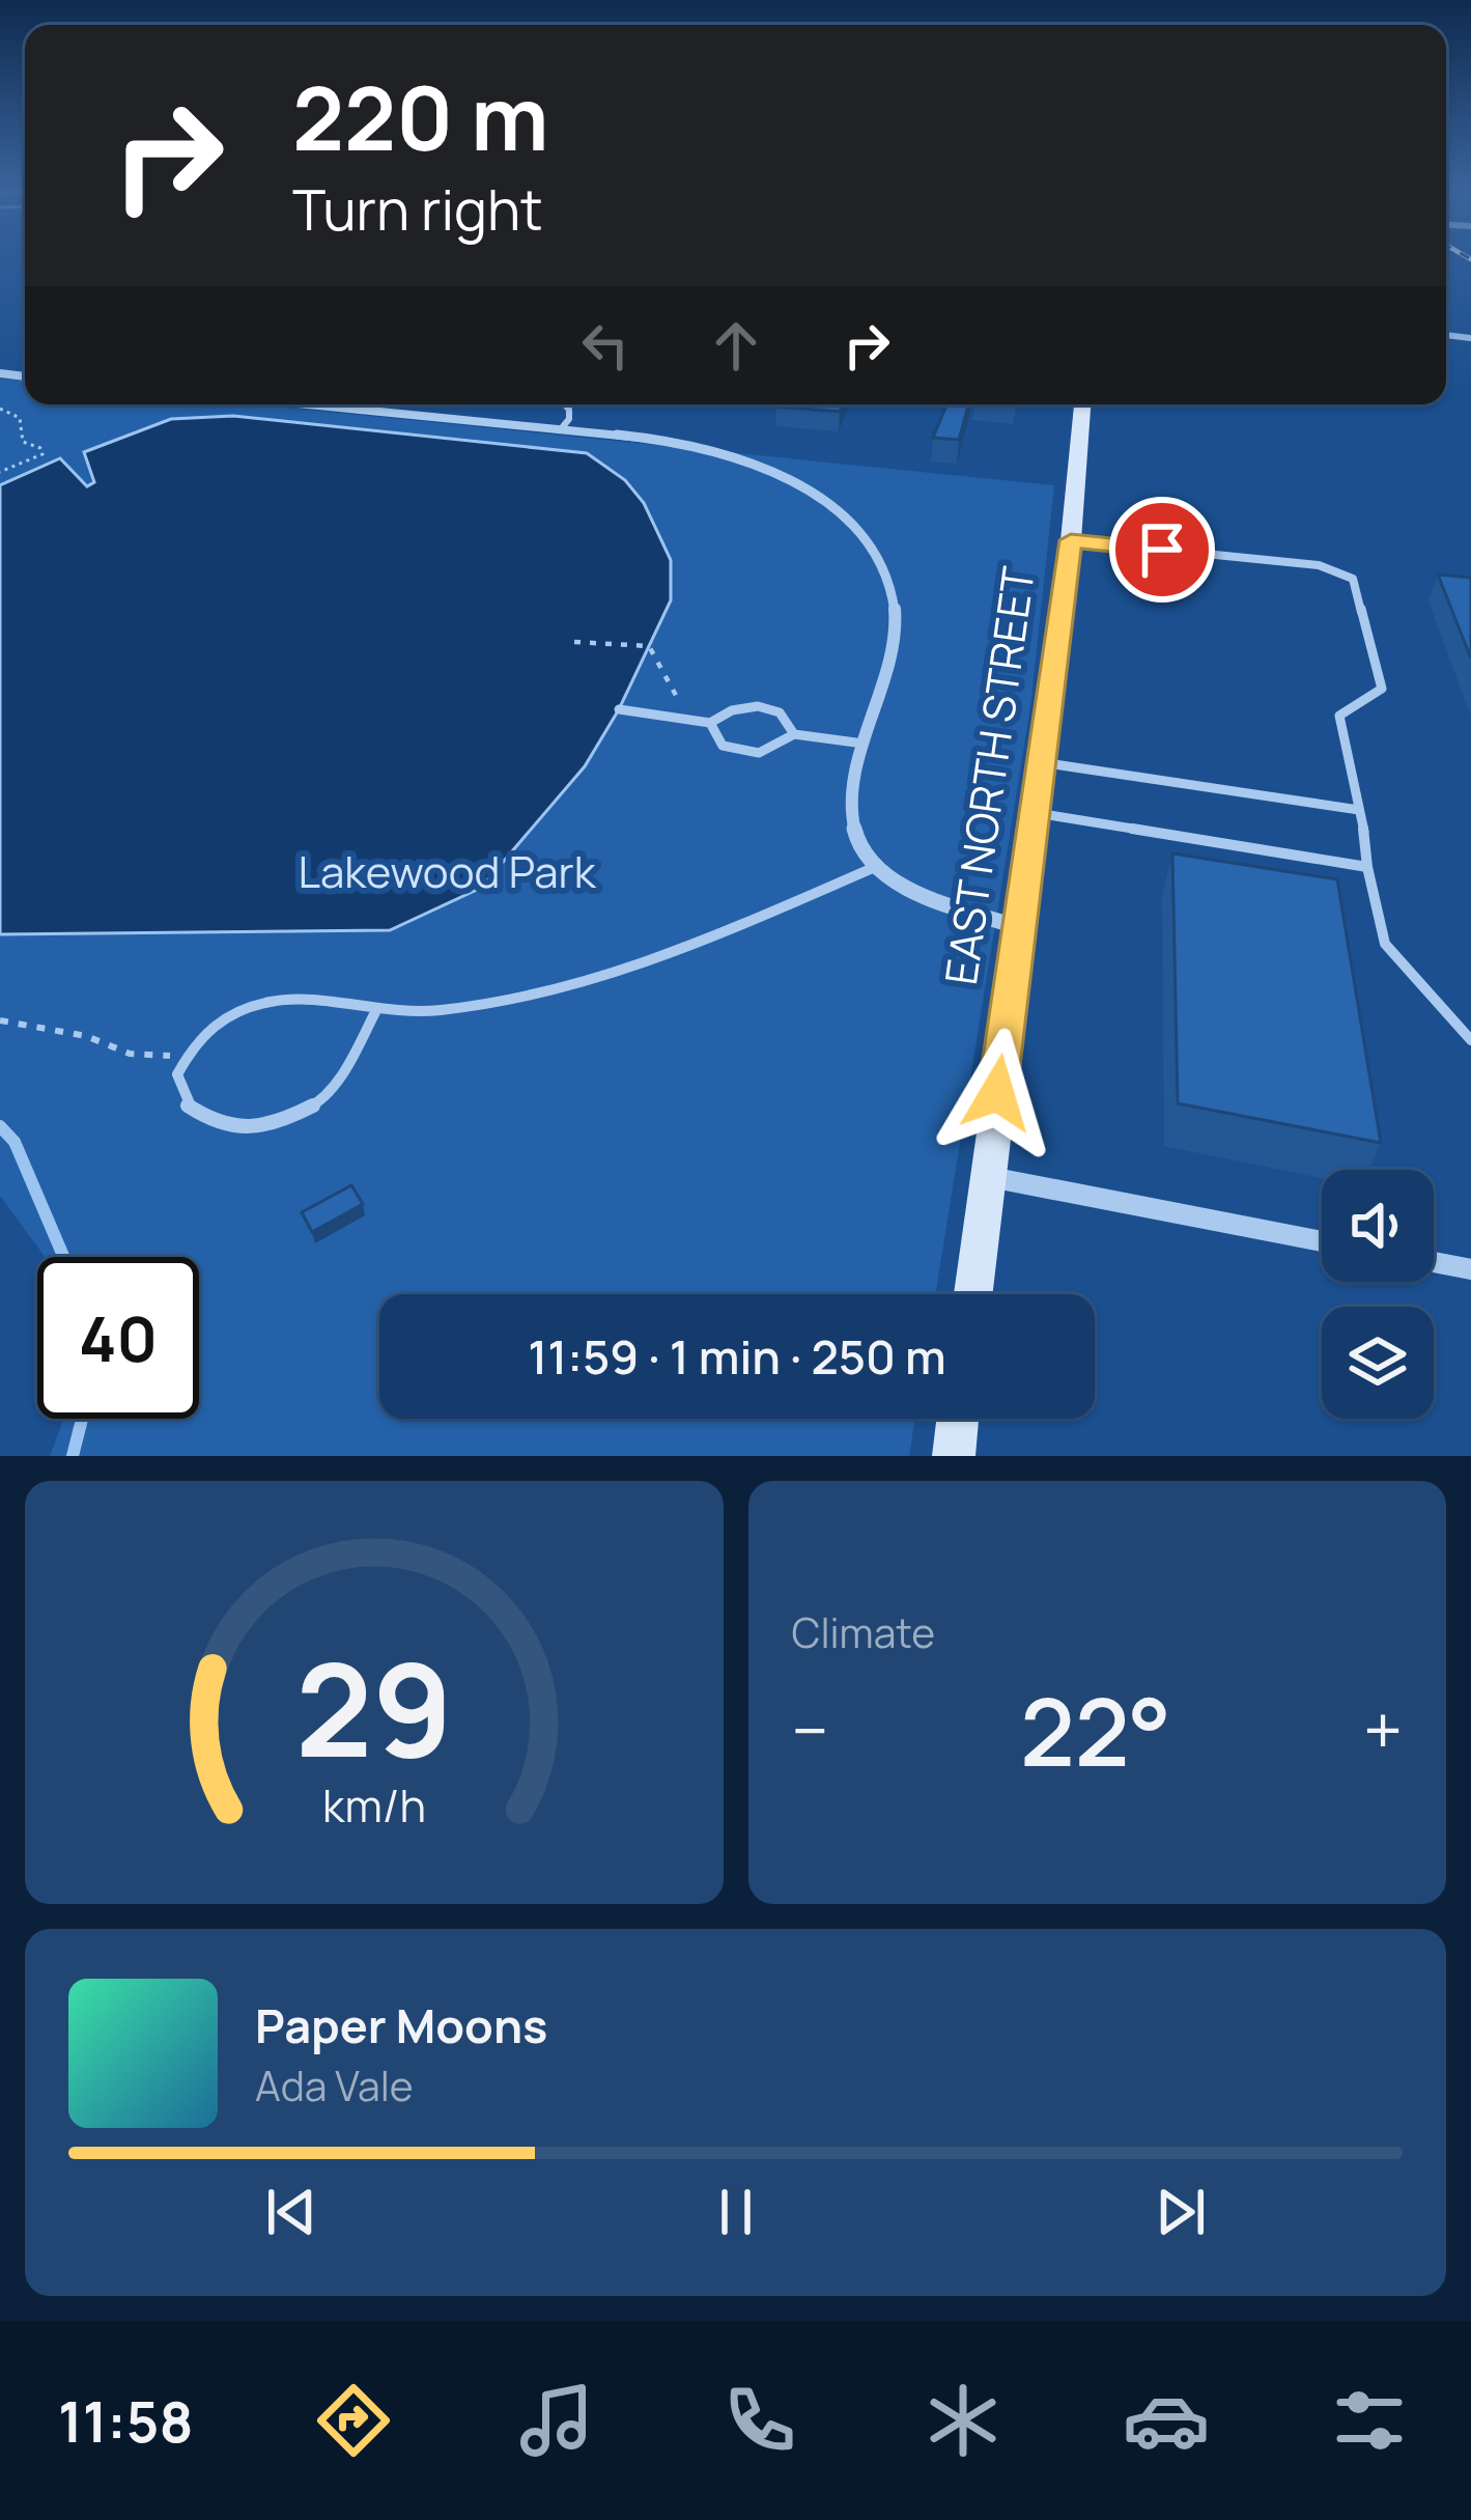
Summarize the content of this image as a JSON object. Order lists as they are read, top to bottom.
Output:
{
  "streets": {
    "street": ["EAST NORTH STREET"]
  },
  "parks": ["Lakewood Park"],
  "page": {
    "turn": ["220 m", "Turn right"],
    "limit": "40",
    "trip": "11:59 · 1 min · 250 m",
    "tile": "Climate",
    "heat": ["−", "22°", "+"],
    "song": ["Paper Moons", "Ada Vale"],
    "tabs": "11:58",
    "gauge": ["29", "km/h"]
  }
}
